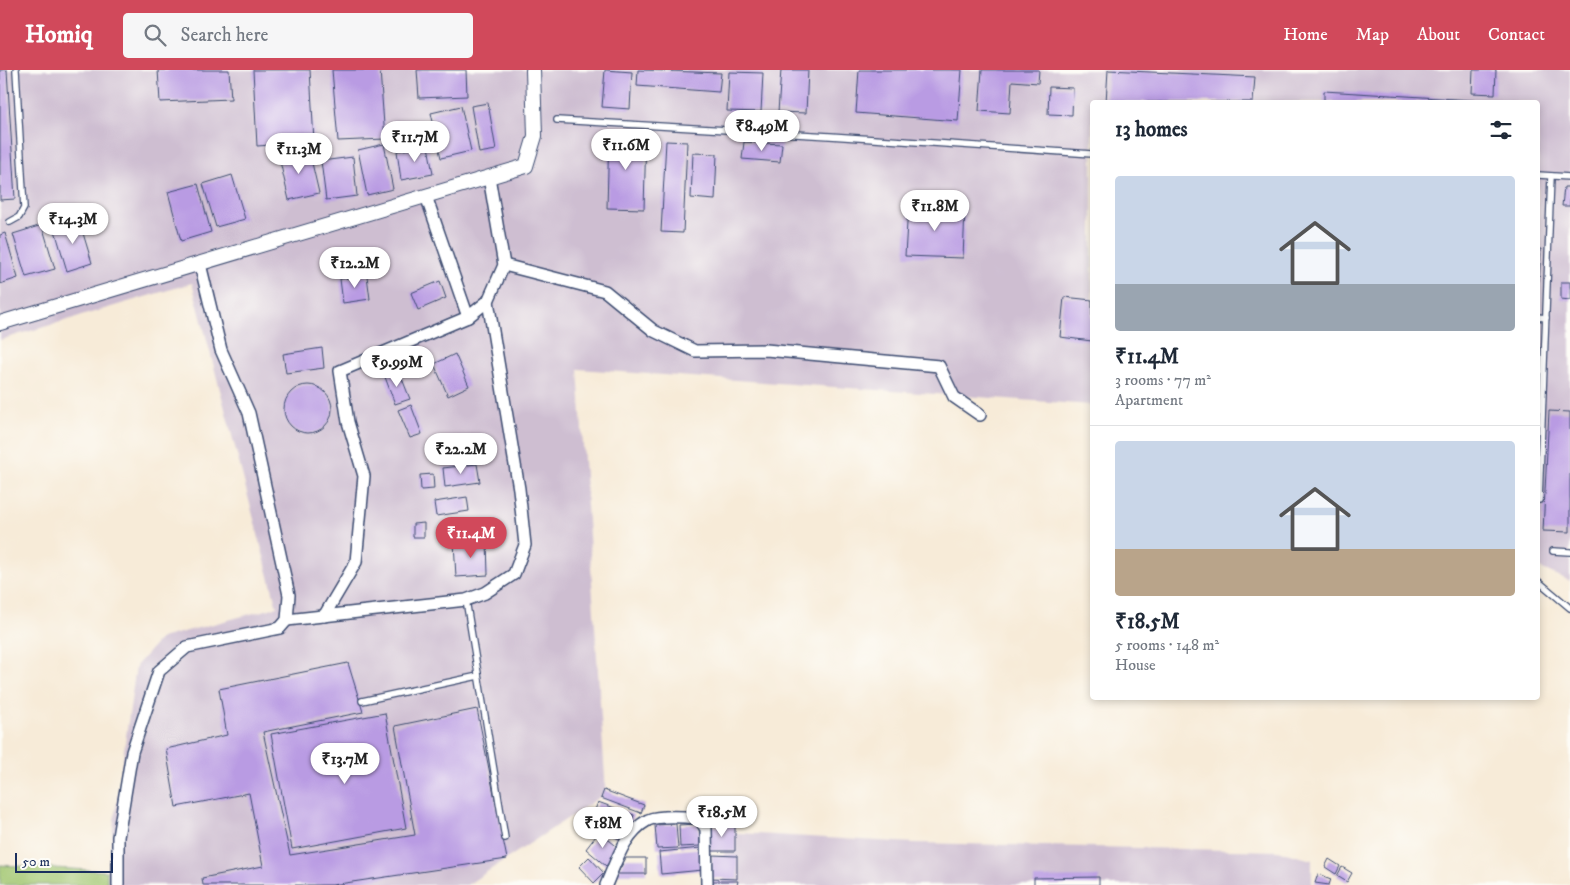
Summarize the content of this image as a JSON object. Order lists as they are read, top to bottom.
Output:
{
  "scale_bar": "50 m",
  "page": {
    "header": "Homiq",
    "search": "Search here",
    "nav": [
      "Home",
      "Map",
      "About",
      "Contact"
    ],
    "heading": "13 homes",
    "price": [
      "₹8.49M",
      "₹11.7M",
      "₹11.6M",
      "₹11.3M",
      "₹11.8M",
      "₹14.3M",
      "₹12.2M",
      "₹9.99M",
      "₹22.2M",
      "₹11.4M",
      "₹13.7M",
      "₹18.5M",
      "₹18M"
    ],
    "list": [
      {
        "name": "₹11.4M",
        "note": "3 rooms · 77 m² · Apartment"
      },
      {
        "name": "₹18.5M",
        "note": "5 rooms · 148 m² · House"
      }
    ],
    "scale": "50 m"
  }
}
